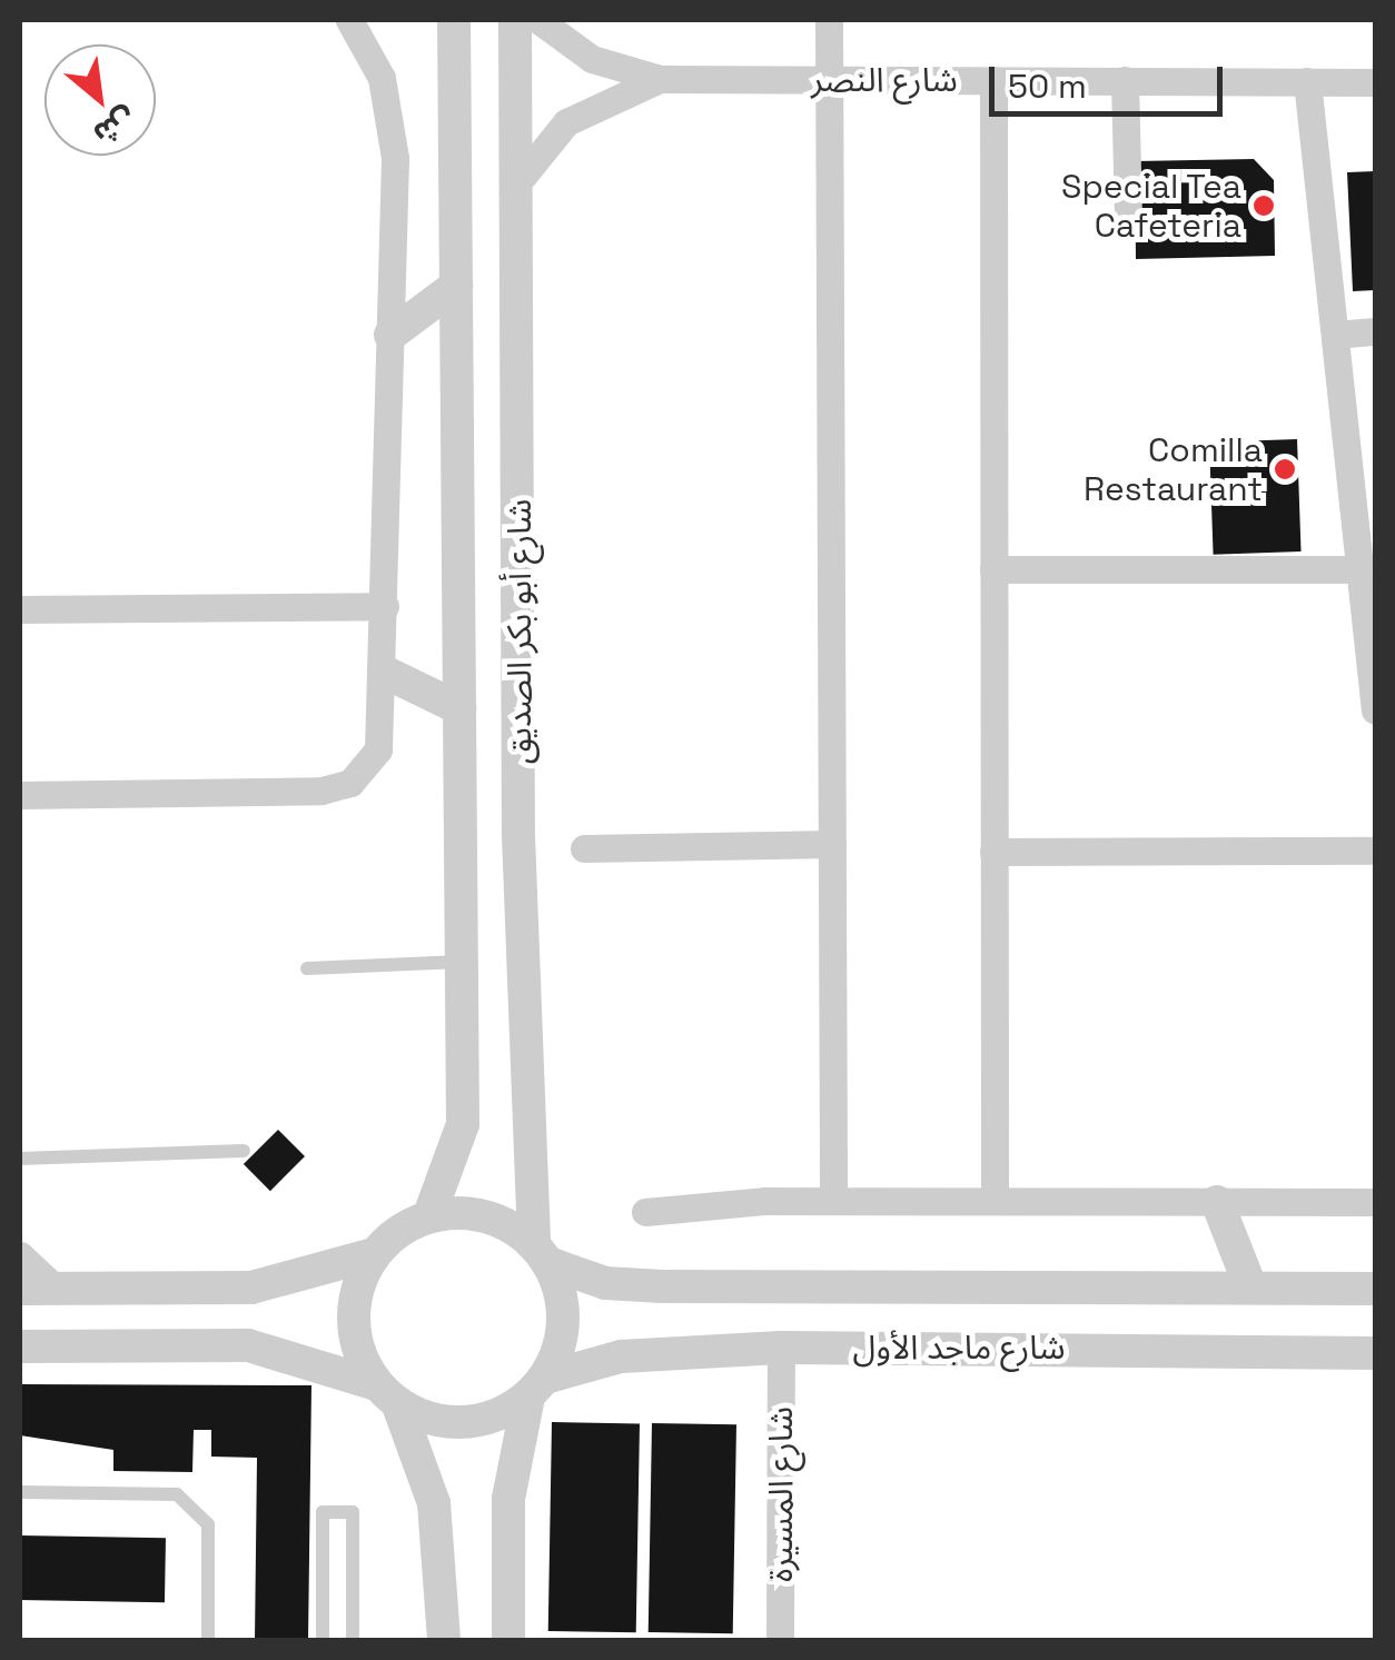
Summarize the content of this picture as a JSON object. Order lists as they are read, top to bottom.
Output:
{
  "streets": {
    "street": [
      "شارع النصر",
      "شارع أبو بكر الصديق",
      "شارع ماجد الأول",
      "شارع المسيرة"
    ]
  },
  "crossings": [
    ["شارع النصر", "شارع أبو بكر الصديق"],
    ["شارع أبو بكر الصديق", "شارع ماجد الأول"],
    ["شارع ماجد الأول", "شارع المسيرة"]
  ],
  "places": ["Special Tea Cafeteria", "Comilla Restaurant"],
  "scale_bar": "50 m",
  "north": "bottom right"
}
